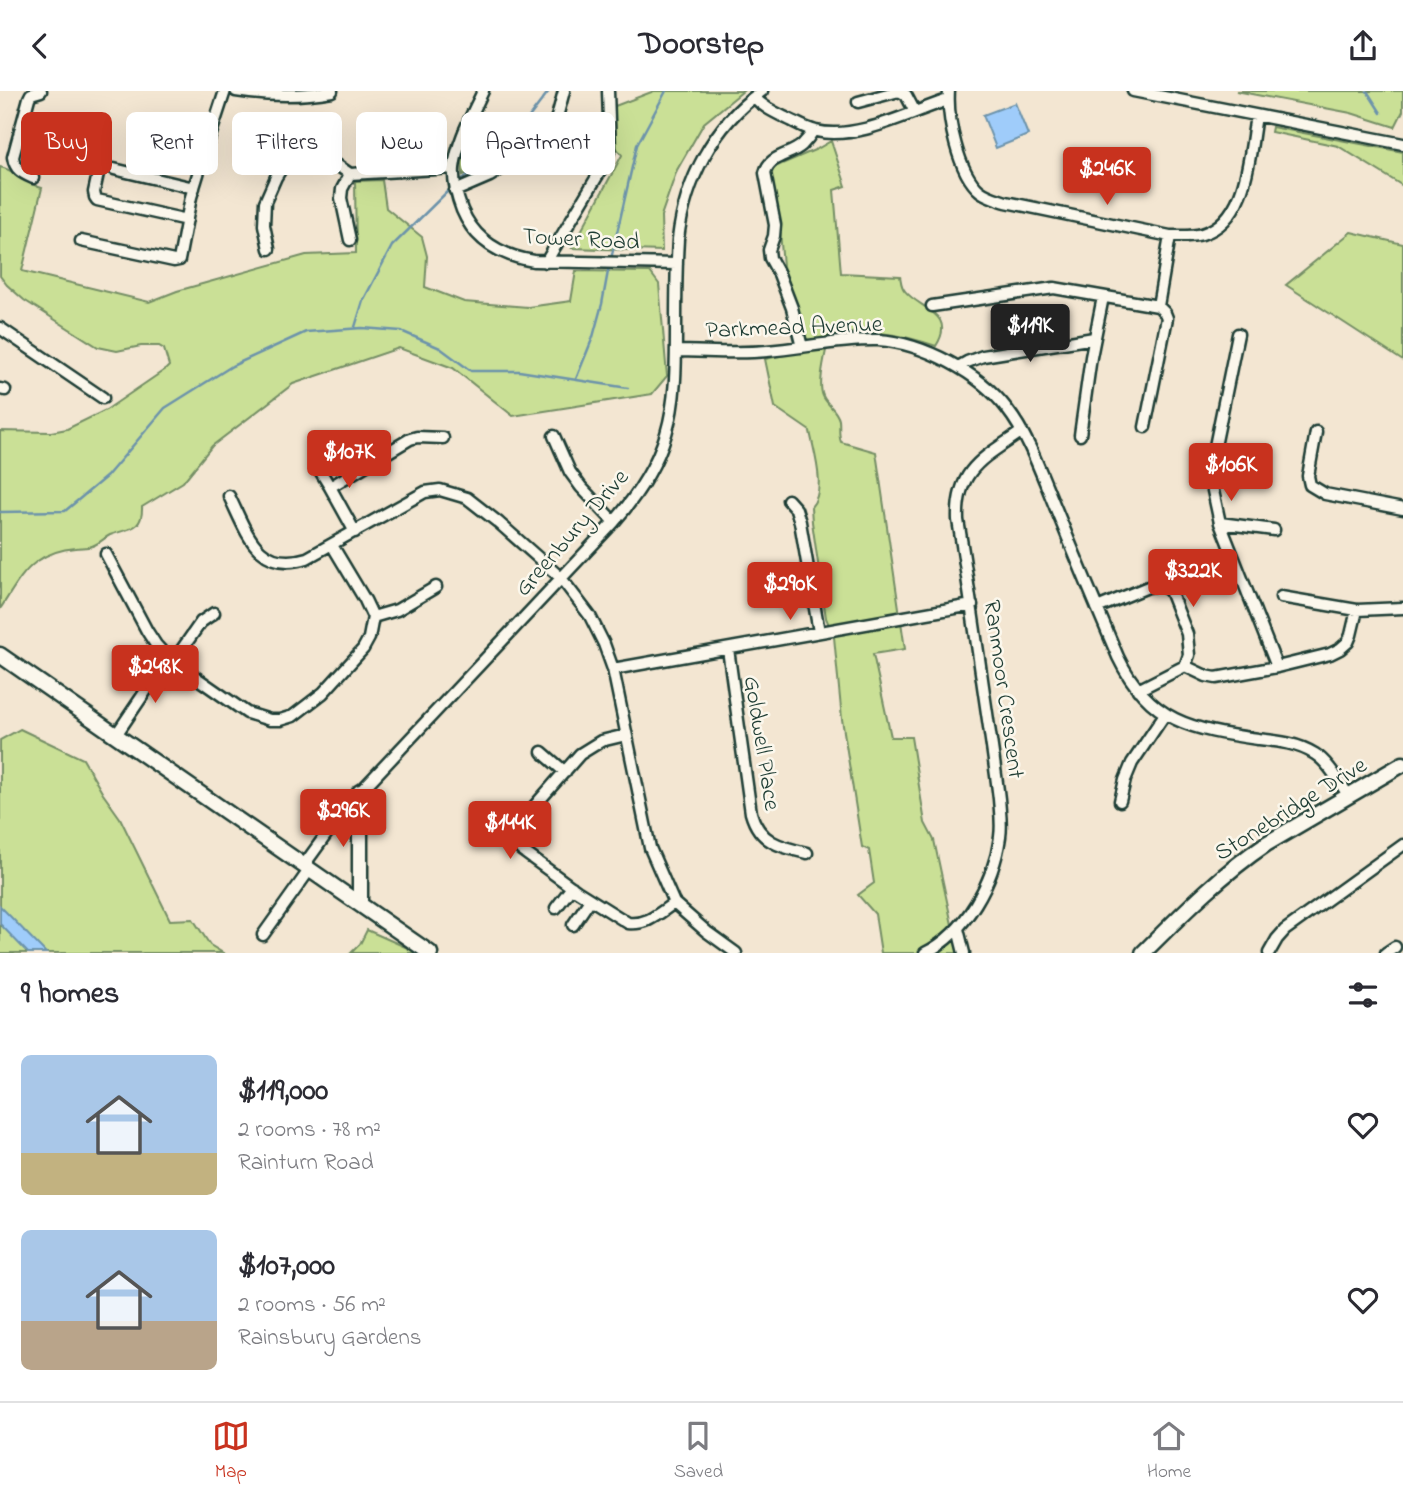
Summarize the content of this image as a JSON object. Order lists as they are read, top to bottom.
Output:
{
  "streets": {
    "street": [
      "Tower Road",
      "Parkmead Avenue",
      "Greenbury Drive",
      "Ranmoor Crescent",
      "Goldwell Place",
      "Stonebridge Drive"
    ]
  },
  "crossings": [
    ["Tower Road", "Greenbury Drive"],
    ["Parkmead Avenue", "Greenbury Drive"],
    ["Parkmead Avenue", "Ranmoor Crescent"],
    ["Parkmead Avenue", "Stonebridge Drive"]
  ],
  "page": {
    "header": "Doorstep",
    "chip": [
      "Buy",
      "Rent",
      "Filters",
      "New",
      "Apartment"
    ],
    "price": [
      "$246K",
      "$119K",
      "$107K",
      "$106K",
      "$322K",
      "$290K",
      "$248K",
      "$296K",
      "$144K"
    ],
    "heading": "9 homes",
    "list": [
      {
        "name": "$119,000",
        "note": "2 rooms · 78 m² · Rainturn Road"
      },
      {
        "name": "$107,000",
        "note": "2 rooms · 56 m² · Rainsbury Gardens"
      }
    ],
    "tabs": ["Map", "Saved", "Home"]
  }
}
